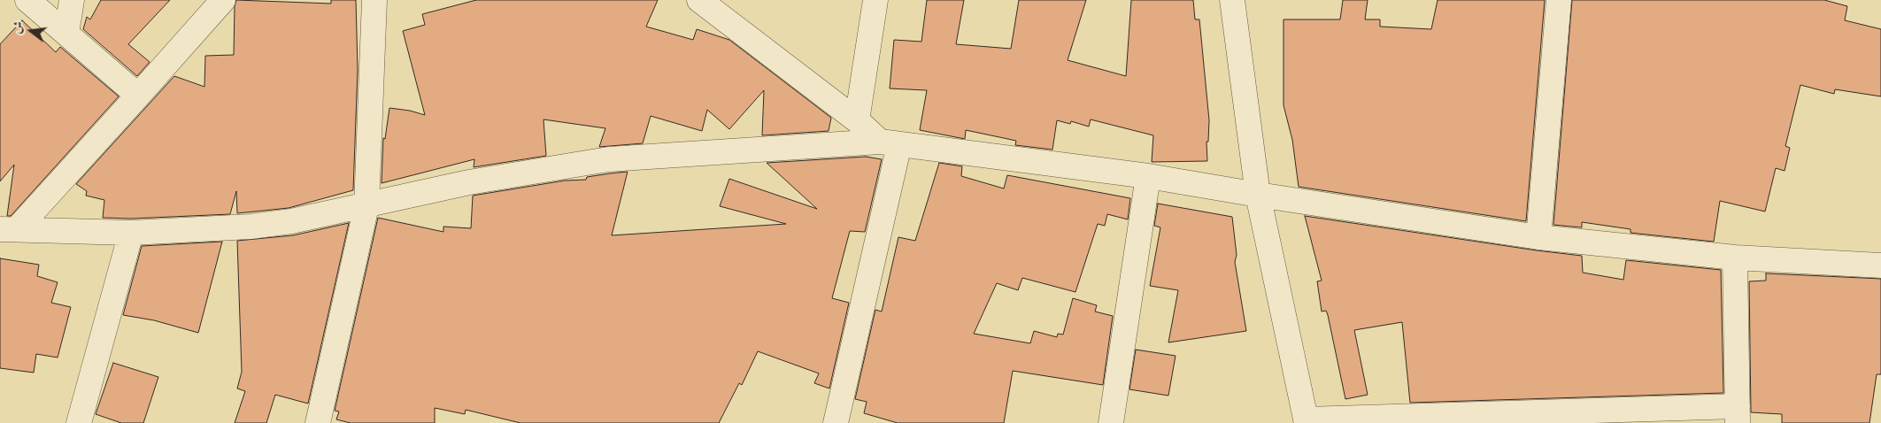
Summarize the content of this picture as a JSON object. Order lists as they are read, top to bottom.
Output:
{
  "north": "left"
}
